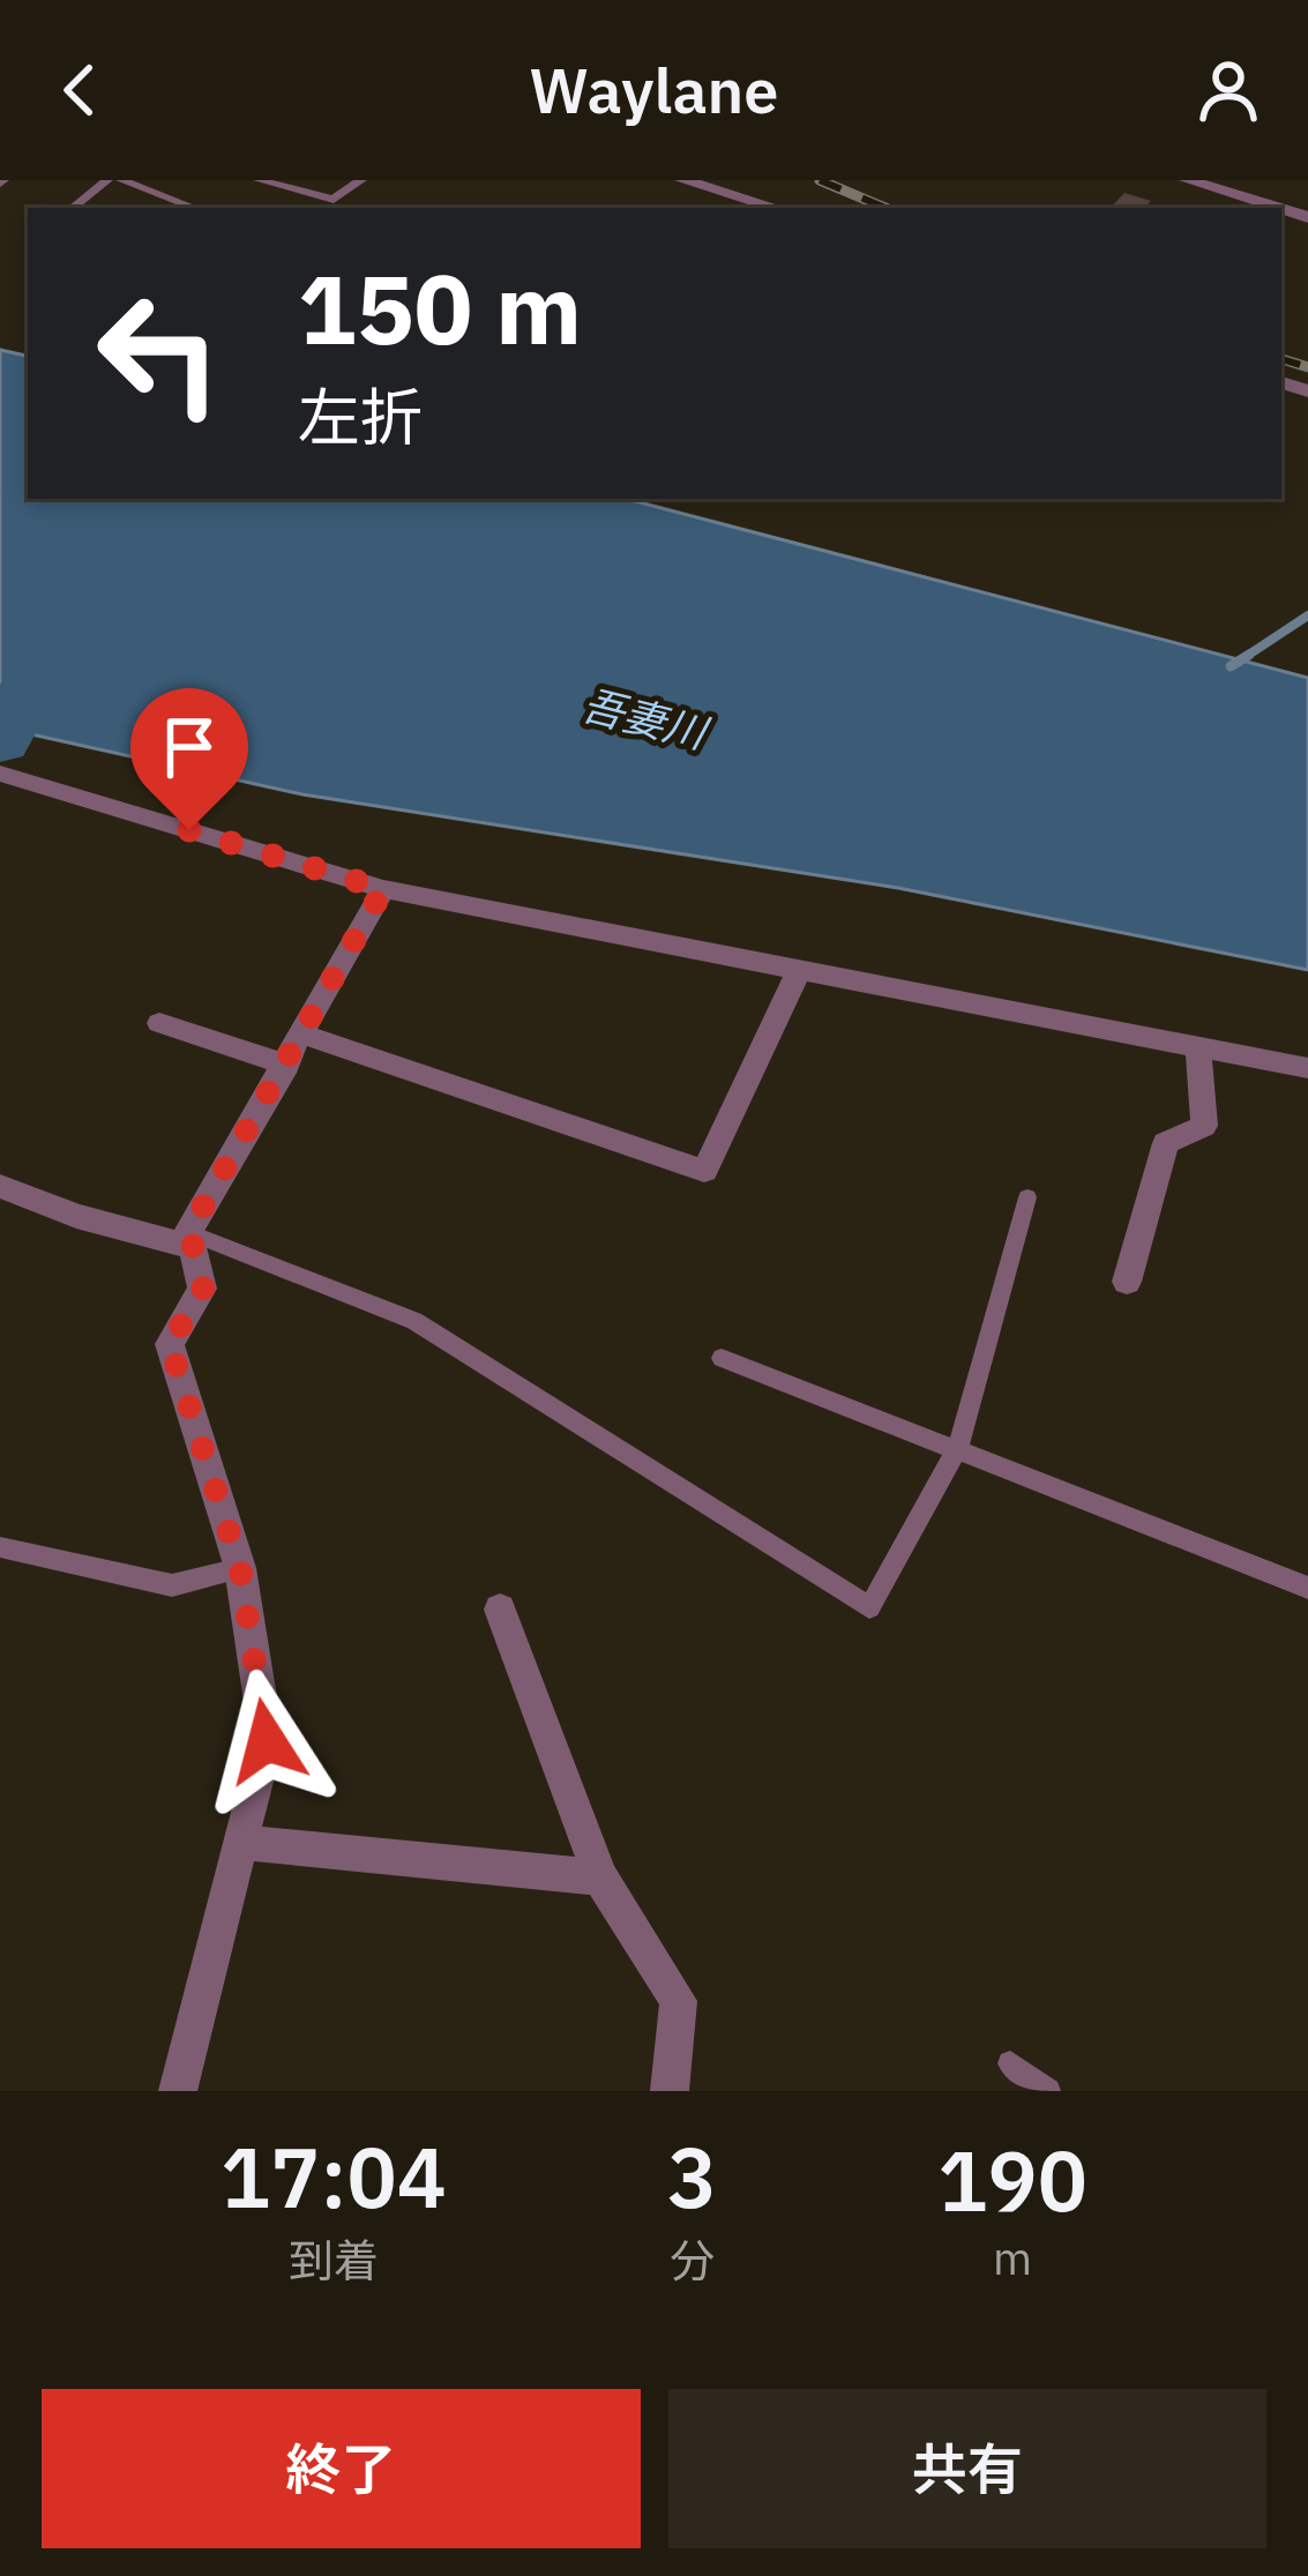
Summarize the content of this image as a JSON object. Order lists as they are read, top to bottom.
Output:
{
  "water": ["吾妻川"],
  "page": {
    "header": "Waylane",
    "turn": ["150 m", "左折"],
    "eta": [
      "17:04",
      "到着",
      "3",
      "分",
      "190",
      "m"
    ],
    "buttons": ["終了", "共有"]
  }
}
